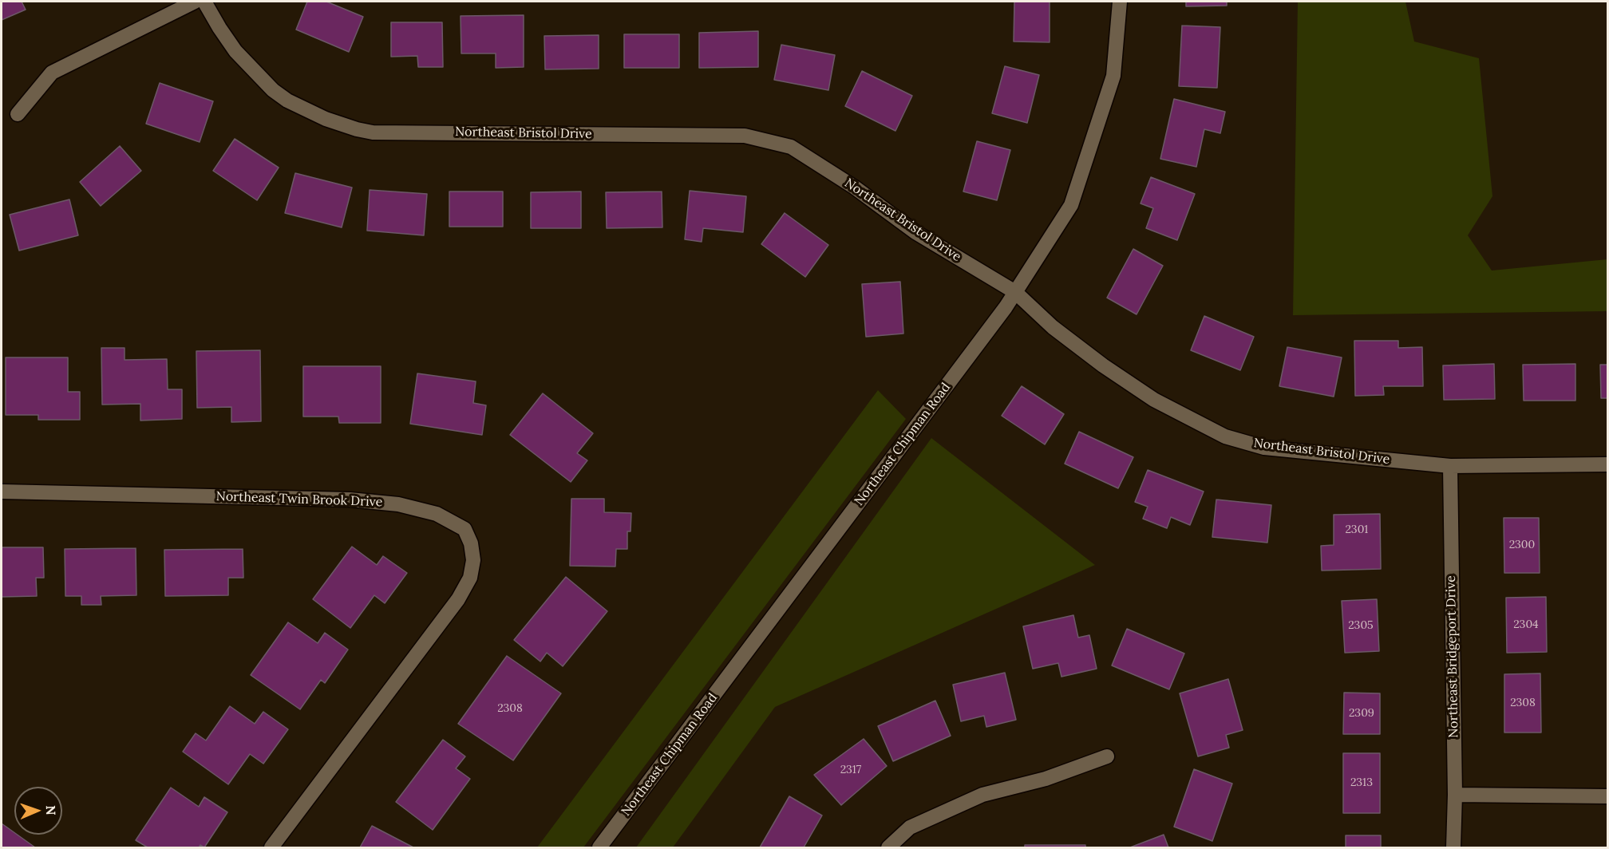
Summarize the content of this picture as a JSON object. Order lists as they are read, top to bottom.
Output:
{
  "streets": {
    "street": [
      "Northeast Bristol Drive",
      "Northeast Chipman Road",
      "Northeast Twin Brook Drive",
      "Northeast Bridgeport Drive"
    ]
  },
  "crossings": [
    ["Northeast Bristol Drive", "Northeast Chipman Road"],
    ["Northeast Bristol Drive", "Northeast Bridgeport Drive"]
  ],
  "house_numbers": [
    "2301",
    "2300",
    "2304",
    "2305",
    "2308",
    "2308",
    "2309",
    "2317",
    "2313"
  ],
  "north": "right"
}
